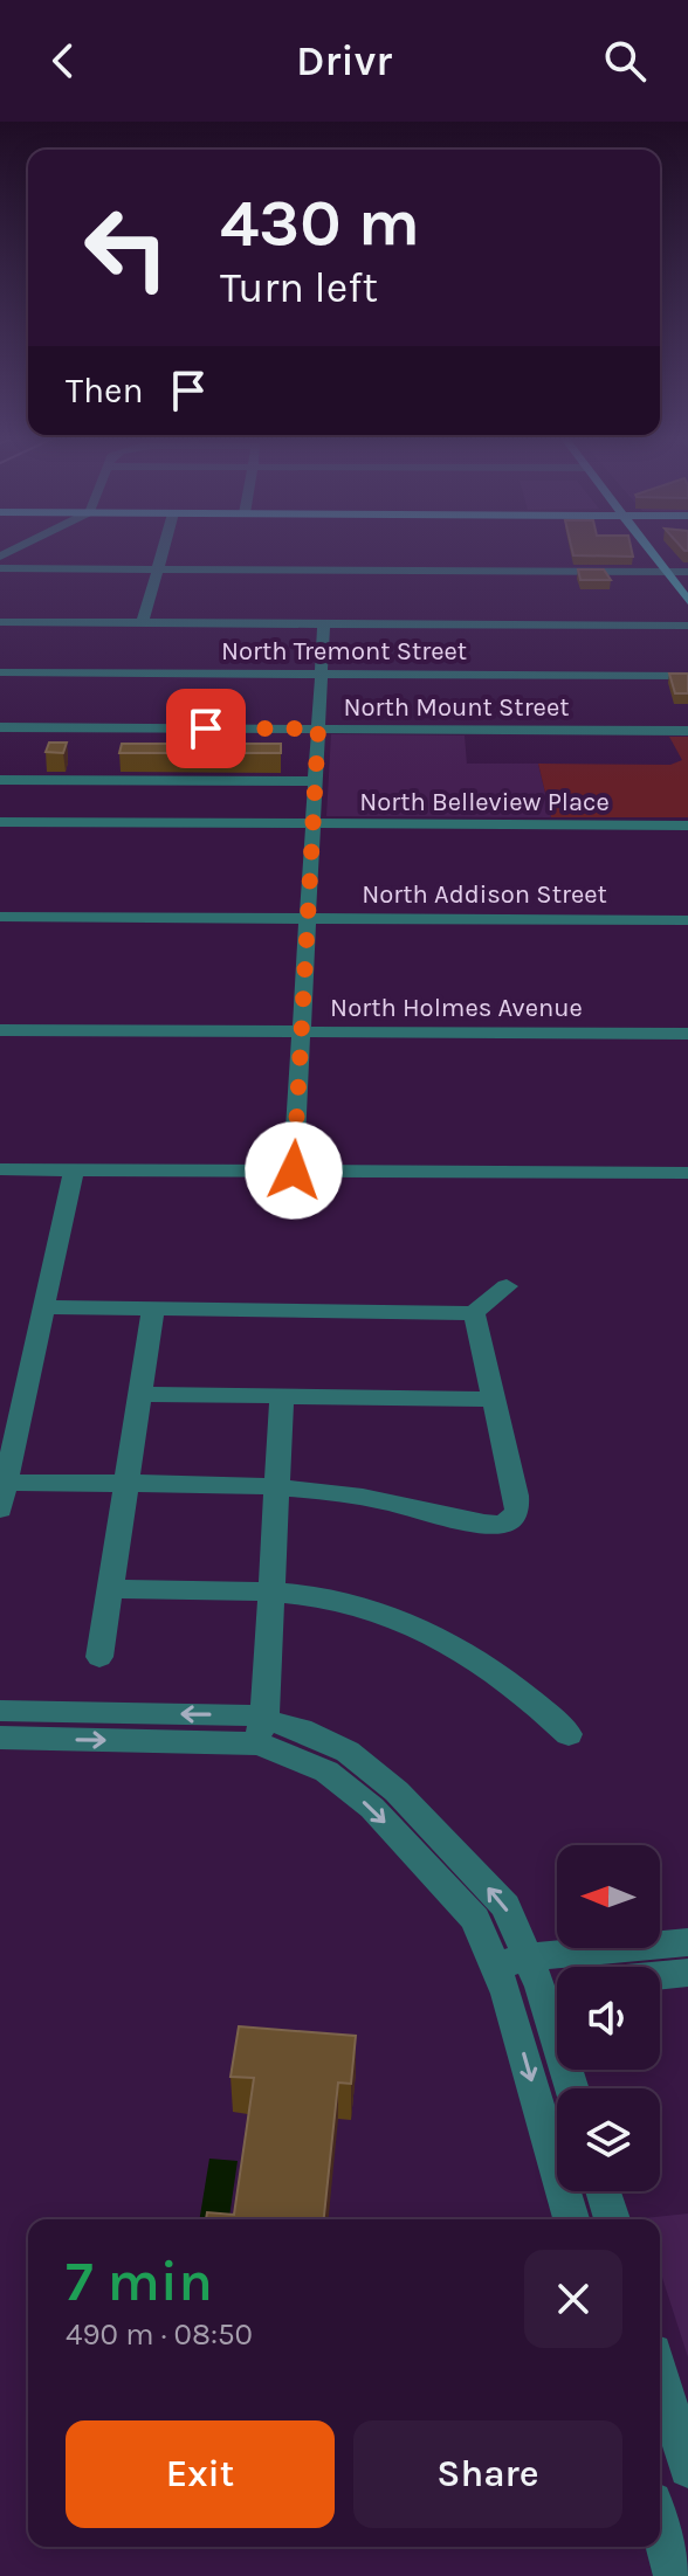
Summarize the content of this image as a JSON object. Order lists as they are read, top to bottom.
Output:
{
  "streets": {
    "street": [
      "North Tremont Street",
      "North Mount Street",
      "North Belleview Place",
      "North Addison Street",
      "North Holmes Avenue"
    ]
  },
  "north": "left",
  "page": {
    "header": "Drivr",
    "turn": ["430 m", "Turn left"],
    "then": "Then",
    "heading": ["7 min", "490 m · 08:50"],
    "buttons": ["Exit", "Share"]
  }
}
